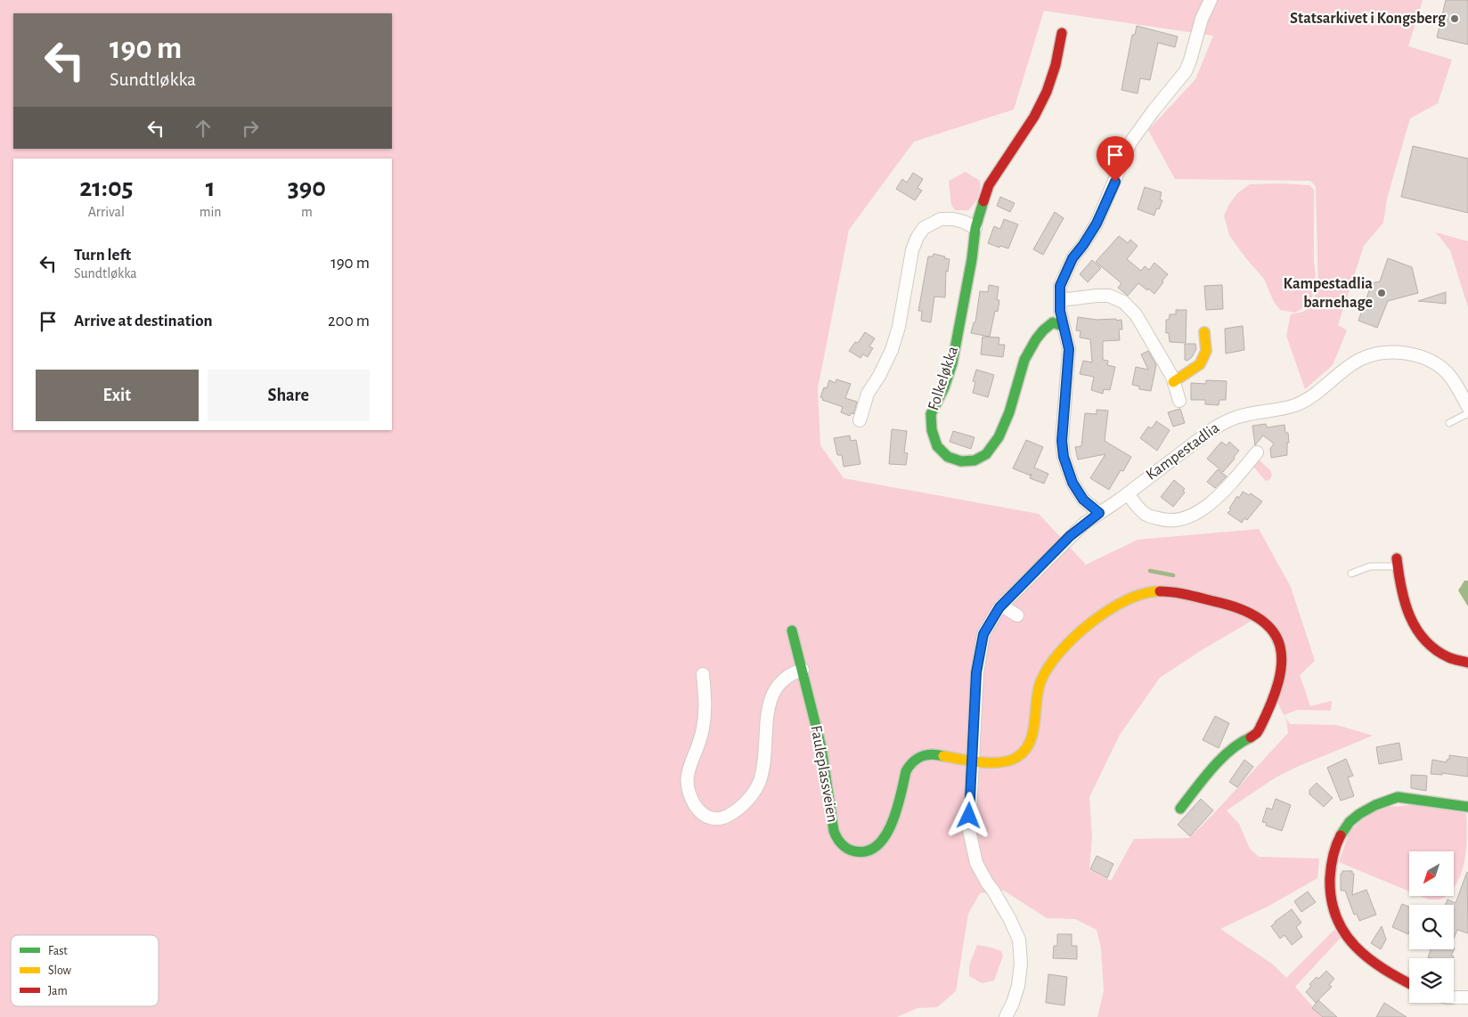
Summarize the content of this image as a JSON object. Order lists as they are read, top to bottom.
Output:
{
  "streets": {
    "street": ["Folkeløkka", "Kampestadlia", "Fauleplassveien"]
  },
  "crossings": [
    ["Kampestadlia", "Fauleplassveien"]
  ],
  "places": ["Statsarkivet i Kongsberg", "Kampestadlia barnehage"],
  "legend": ["Fast", "Slow", "Jam"],
  "north": "bottom left",
  "page": {
    "turn": ["190 m", "Sundtløkka"],
    "eta": [
      "21:05",
      "Arrival",
      "1",
      "min",
      "390",
      "m"
    ],
    "list": [
      {
        "name": "Turn left",
        "note": "Sundtløkka",
        "value": "190 m"
      },
      {
        "name": "Arrive at destination",
        "value": "200 m"
      }
    ],
    "buttons": ["Exit", "Share"]
  }
}
